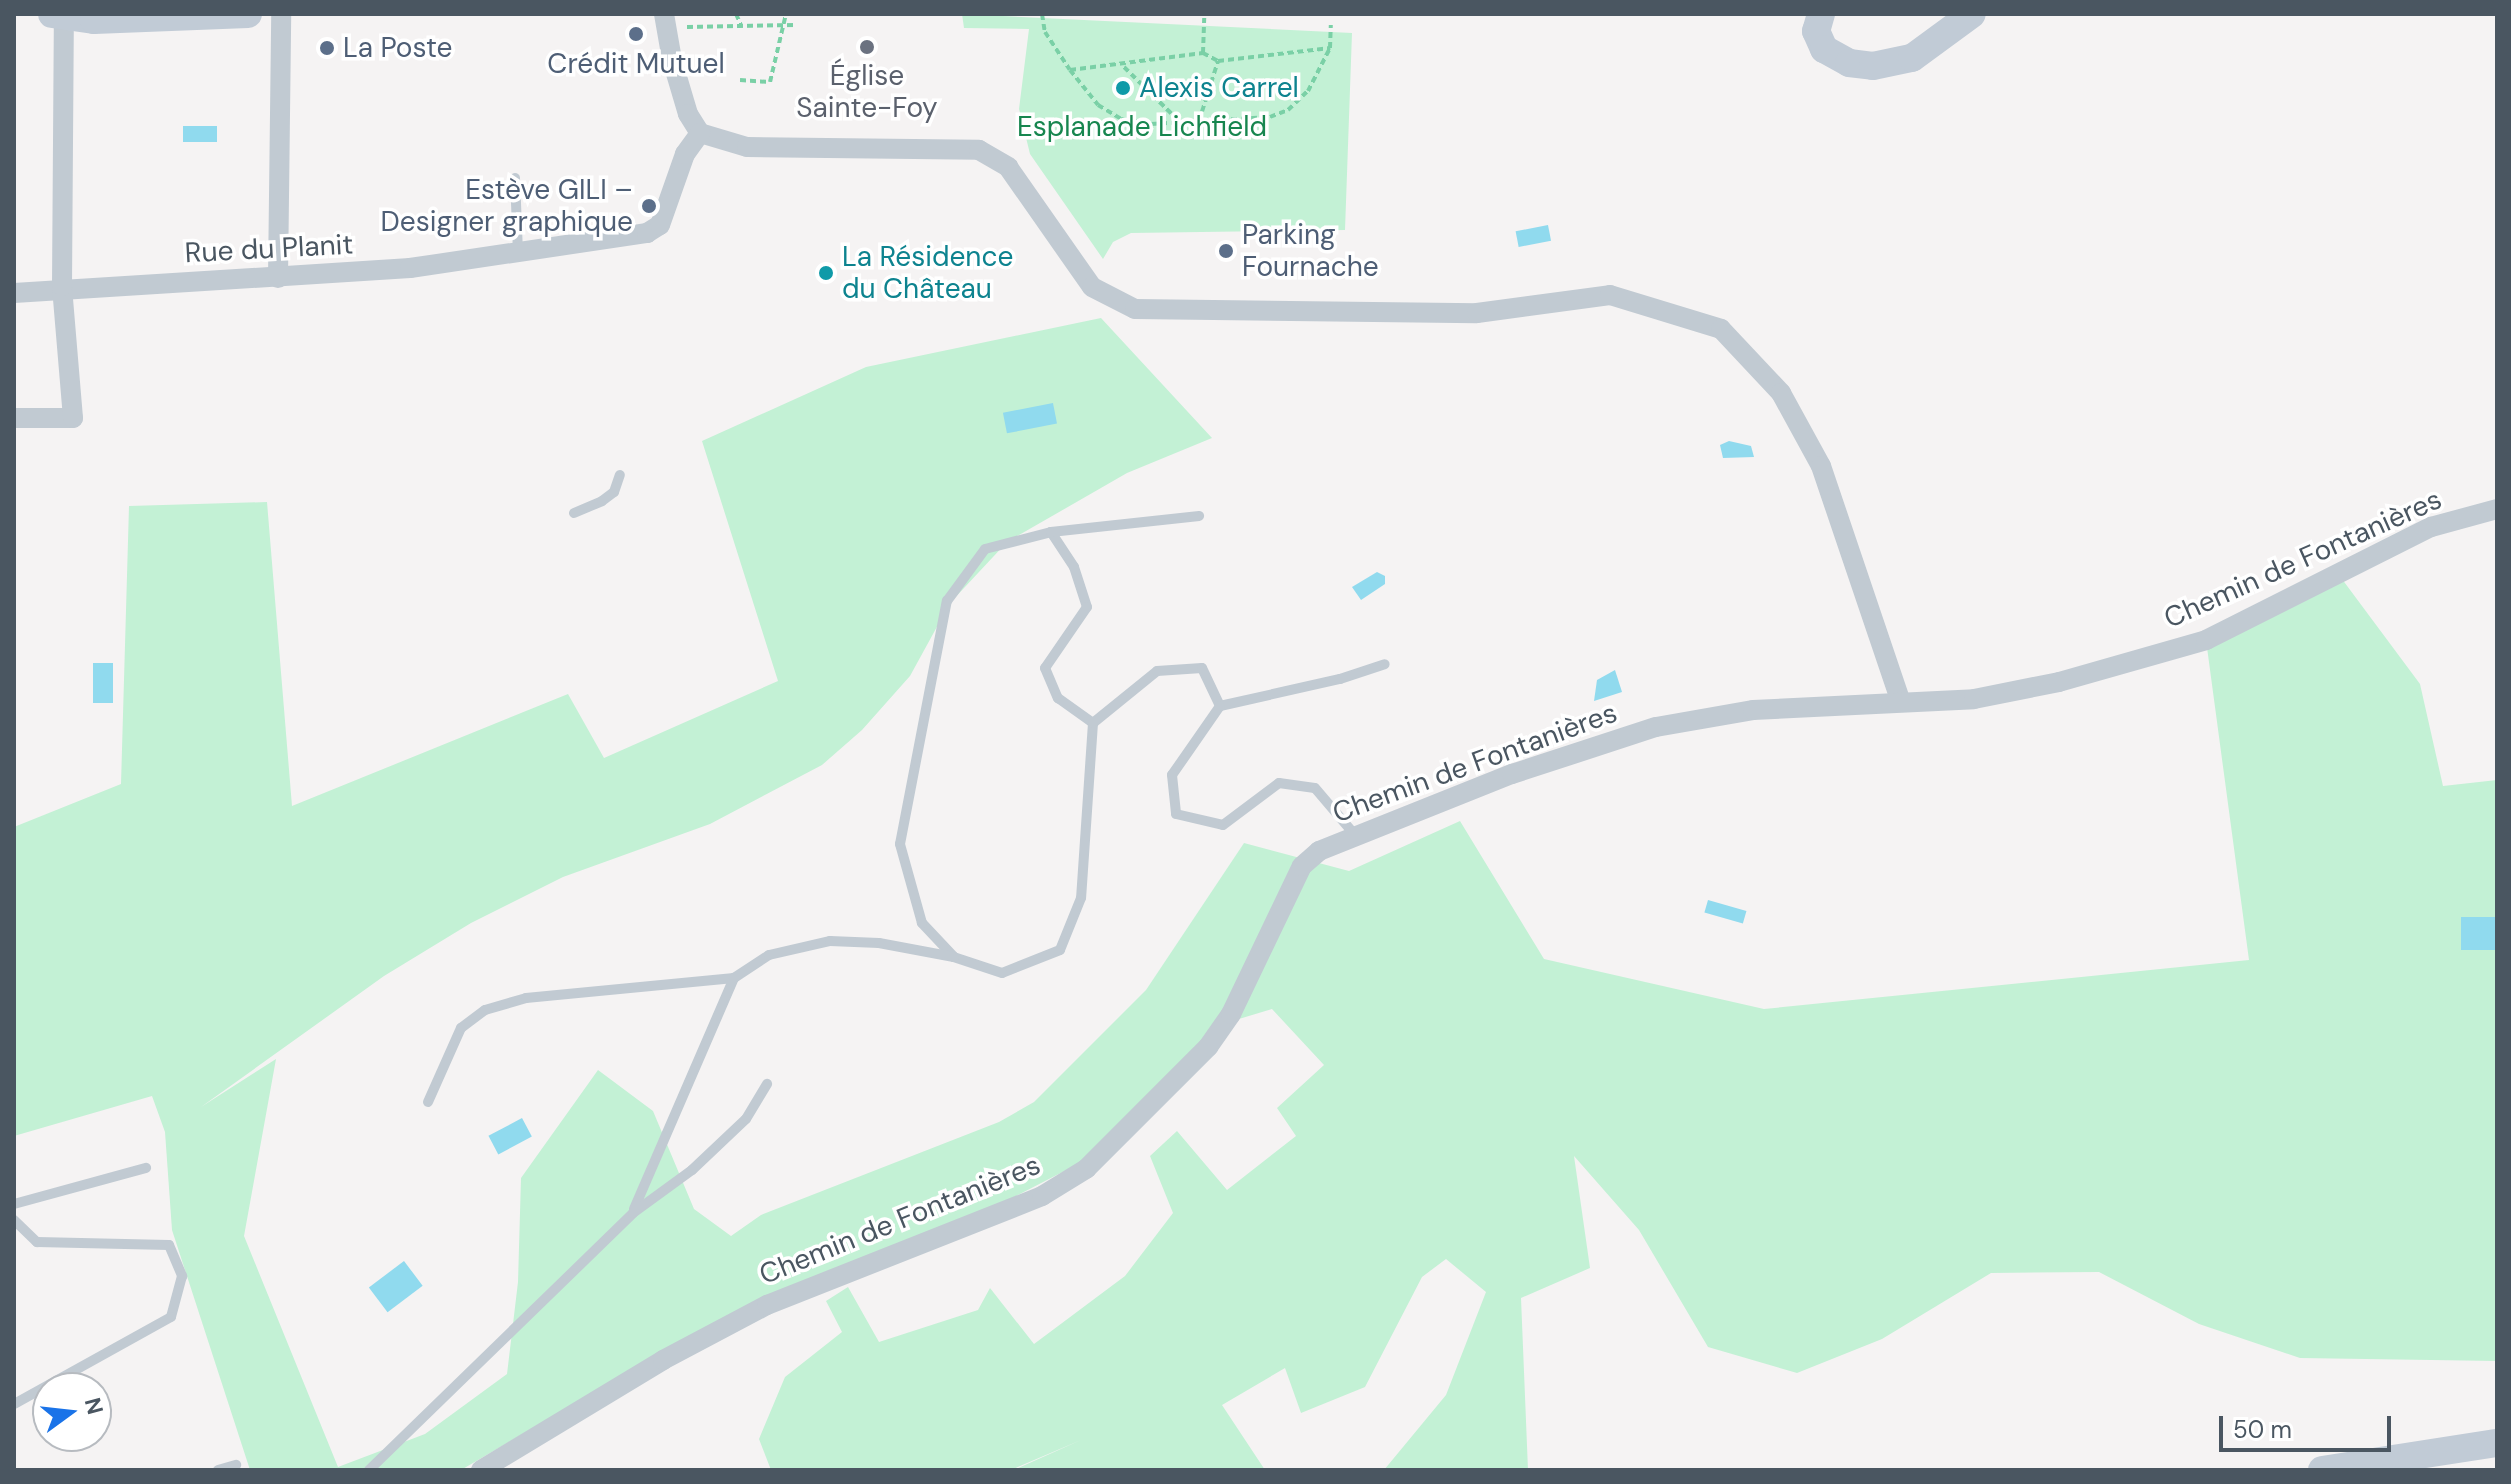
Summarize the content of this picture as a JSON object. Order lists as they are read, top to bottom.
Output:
{
  "streets": {
    "street": ["Rue du Planit", "Chemin de Fontanières"]
  },
  "parks": ["Esplanade Lichfield"],
  "places": [
    "Crédit Mutuel",
    "Église Sainte-Foy",
    "La Poste",
    "Alexis Carrel",
    "Estève GILI – Designer graphique",
    "Parking Fournache",
    "La Résidence du Château"
  ],
  "scale_bar": "50 m",
  "north": "right"
}
